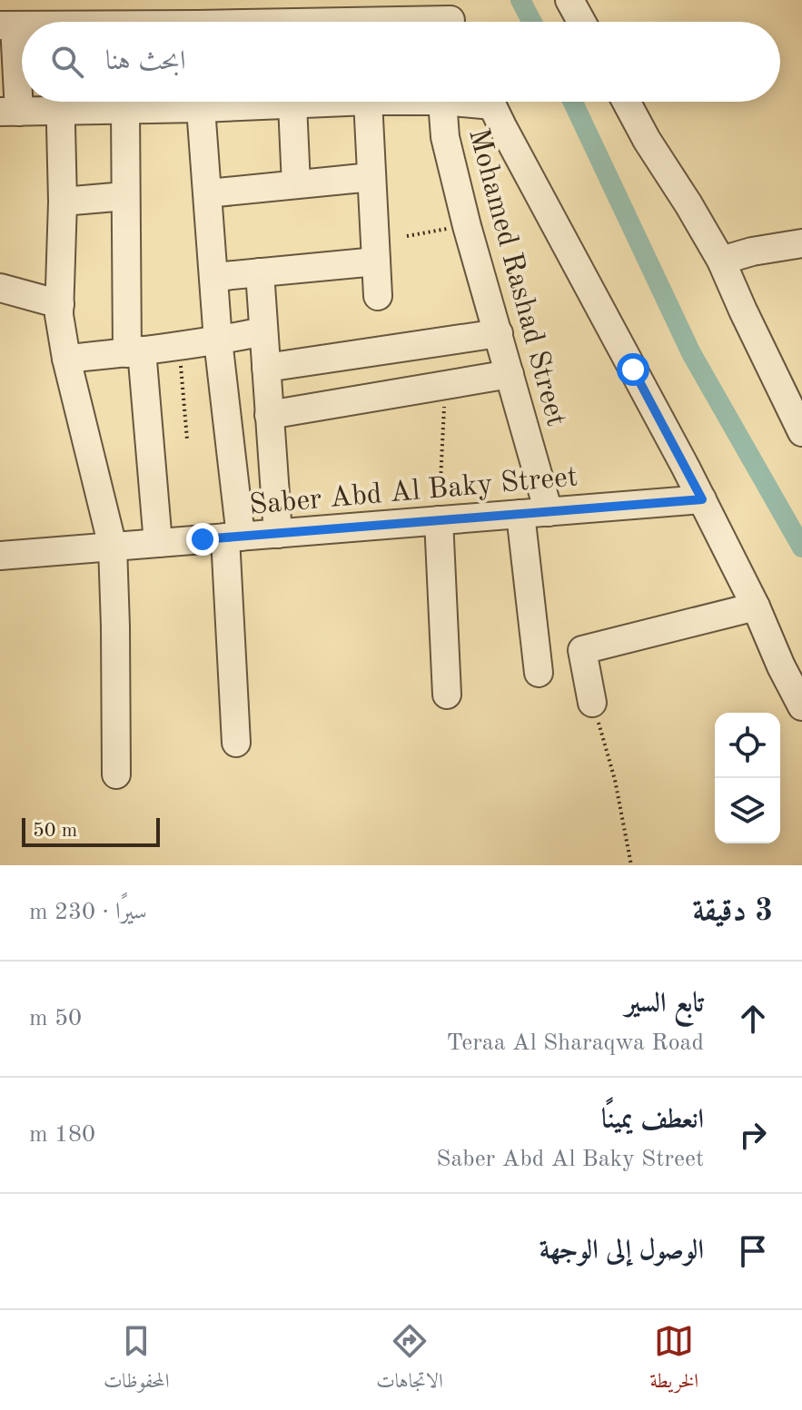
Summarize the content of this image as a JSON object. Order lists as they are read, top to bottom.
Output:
{
  "streets": {
    "street": ["Mohamed Rashad Street", "Saber Abd Al Baky Street"]
  },
  "crossings": [
    ["Mohamed Rashad Street", "Saber Abd Al Baky Street"]
  ],
  "scale_bar": "50 m",
  "page": {
    "search": "ابحث هنا",
    "scale": "50 m",
    "heading": ["3 دقيقة", "سيرًا · 230 m"],
    "list": [
      ["تابع السير", "Teraa Al Sharaqwa Road", "50 m"],
      ["انعطف يمينًا", "Saber Abd Al Baky Street", "180 m"],
      "الوصول إلى الوجهة"
    ],
    "nav": ["الخريطة", "الاتجاهات", "المحفوظات"]
  }
}
